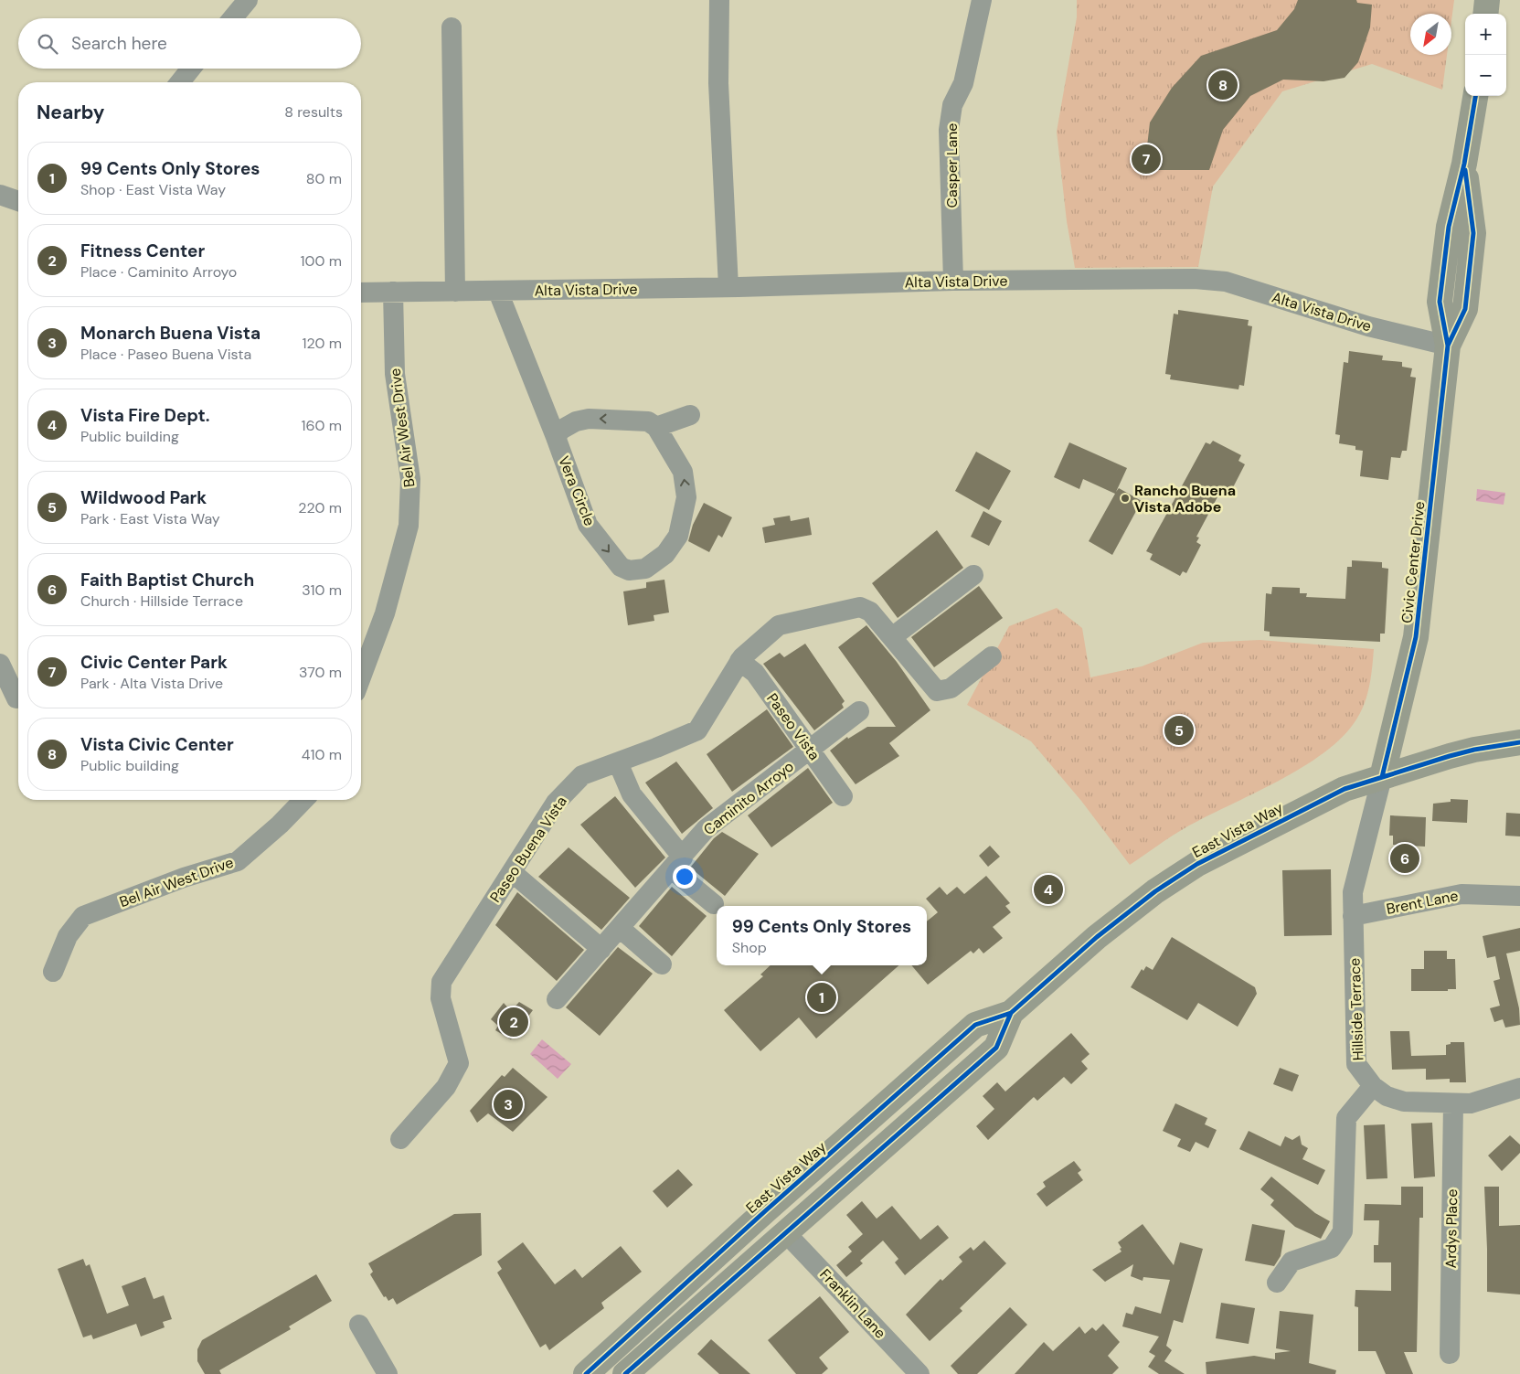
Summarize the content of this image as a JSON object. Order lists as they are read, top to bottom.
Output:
{
  "streets": {
    "main road": ["Civic Center Drive", "East Vista Way"],
    "street": [
      "Casper Lane",
      "Alta Vista Drive",
      "Bel Air West Drive",
      "Vera Circle",
      "Paseo Vista",
      "Caminito Arroyo",
      "Paseo Buena Vista",
      "Brent Lane",
      "Hillside Terrace",
      "Ardys Place",
      "Franklin Lane"
    ]
  },
  "crossings": [
    ["Casper Lane", "Alta Vista Drive"],
    ["Alta Vista Drive", "Bel Air West Drive"],
    ["Alta Vista Drive", "Vera Circle"],
    ["Alta Vista Drive", "Civic Center Drive"],
    ["Civic Center Drive", "East Vista Way"],
    ["Civic Center Drive", "Hillside Terrace"],
    ["Paseo Vista", "Caminito Arroyo"],
    ["Paseo Vista", "Paseo Buena Vista"],
    ["East Vista Way", "Hillside Terrace"],
    ["East Vista Way", "Franklin Lane"],
    ["Brent Lane", "Hillside Terrace"],
    ["Hillside Terrace", "Ardys Place"]
  ],
  "places": ["Rancho Buena Vista Adobe"],
  "north": "bottom left",
  "page": {
    "map_buttons": ["+", "−"],
    "search": "Search here",
    "pins": [
      "8",
      "7",
      "5",
      "6",
      "4",
      "1",
      "2",
      "3"
    ],
    "heading": ["Nearby", "8 results"],
    "list": [
      {
        "mark": "1",
        "name": "99 Cents Only Stores",
        "note": "Shop · East Vista Way",
        "value": "80 m"
      },
      {
        "mark": "2",
        "name": "Fitness Center",
        "note": "Place · Caminito Arroyo",
        "value": "100 m"
      },
      {
        "mark": "3",
        "name": "Monarch Buena Vista",
        "note": "Place · Paseo Buena Vista",
        "value": "120 m"
      },
      {
        "mark": "4",
        "name": "Vista Fire Dept.",
        "note": "Public building",
        "value": "160 m"
      },
      {
        "mark": "5",
        "name": "Wildwood Park",
        "note": "Park · East Vista Way",
        "value": "220 m"
      },
      {
        "mark": "6",
        "name": "Faith Baptist Church",
        "note": "Church · Hillside Terrace",
        "value": "310 m"
      },
      {
        "mark": "7",
        "name": "Civic Center Park",
        "note": "Park · Alta Vista Drive",
        "value": "370 m"
      },
      {
        "mark": "8",
        "name": "Vista Civic Center",
        "note": "Public building",
        "value": "410 m"
      }
    ],
    "popup": ["99 Cents Only Stores", "Shop"]
  }
}
